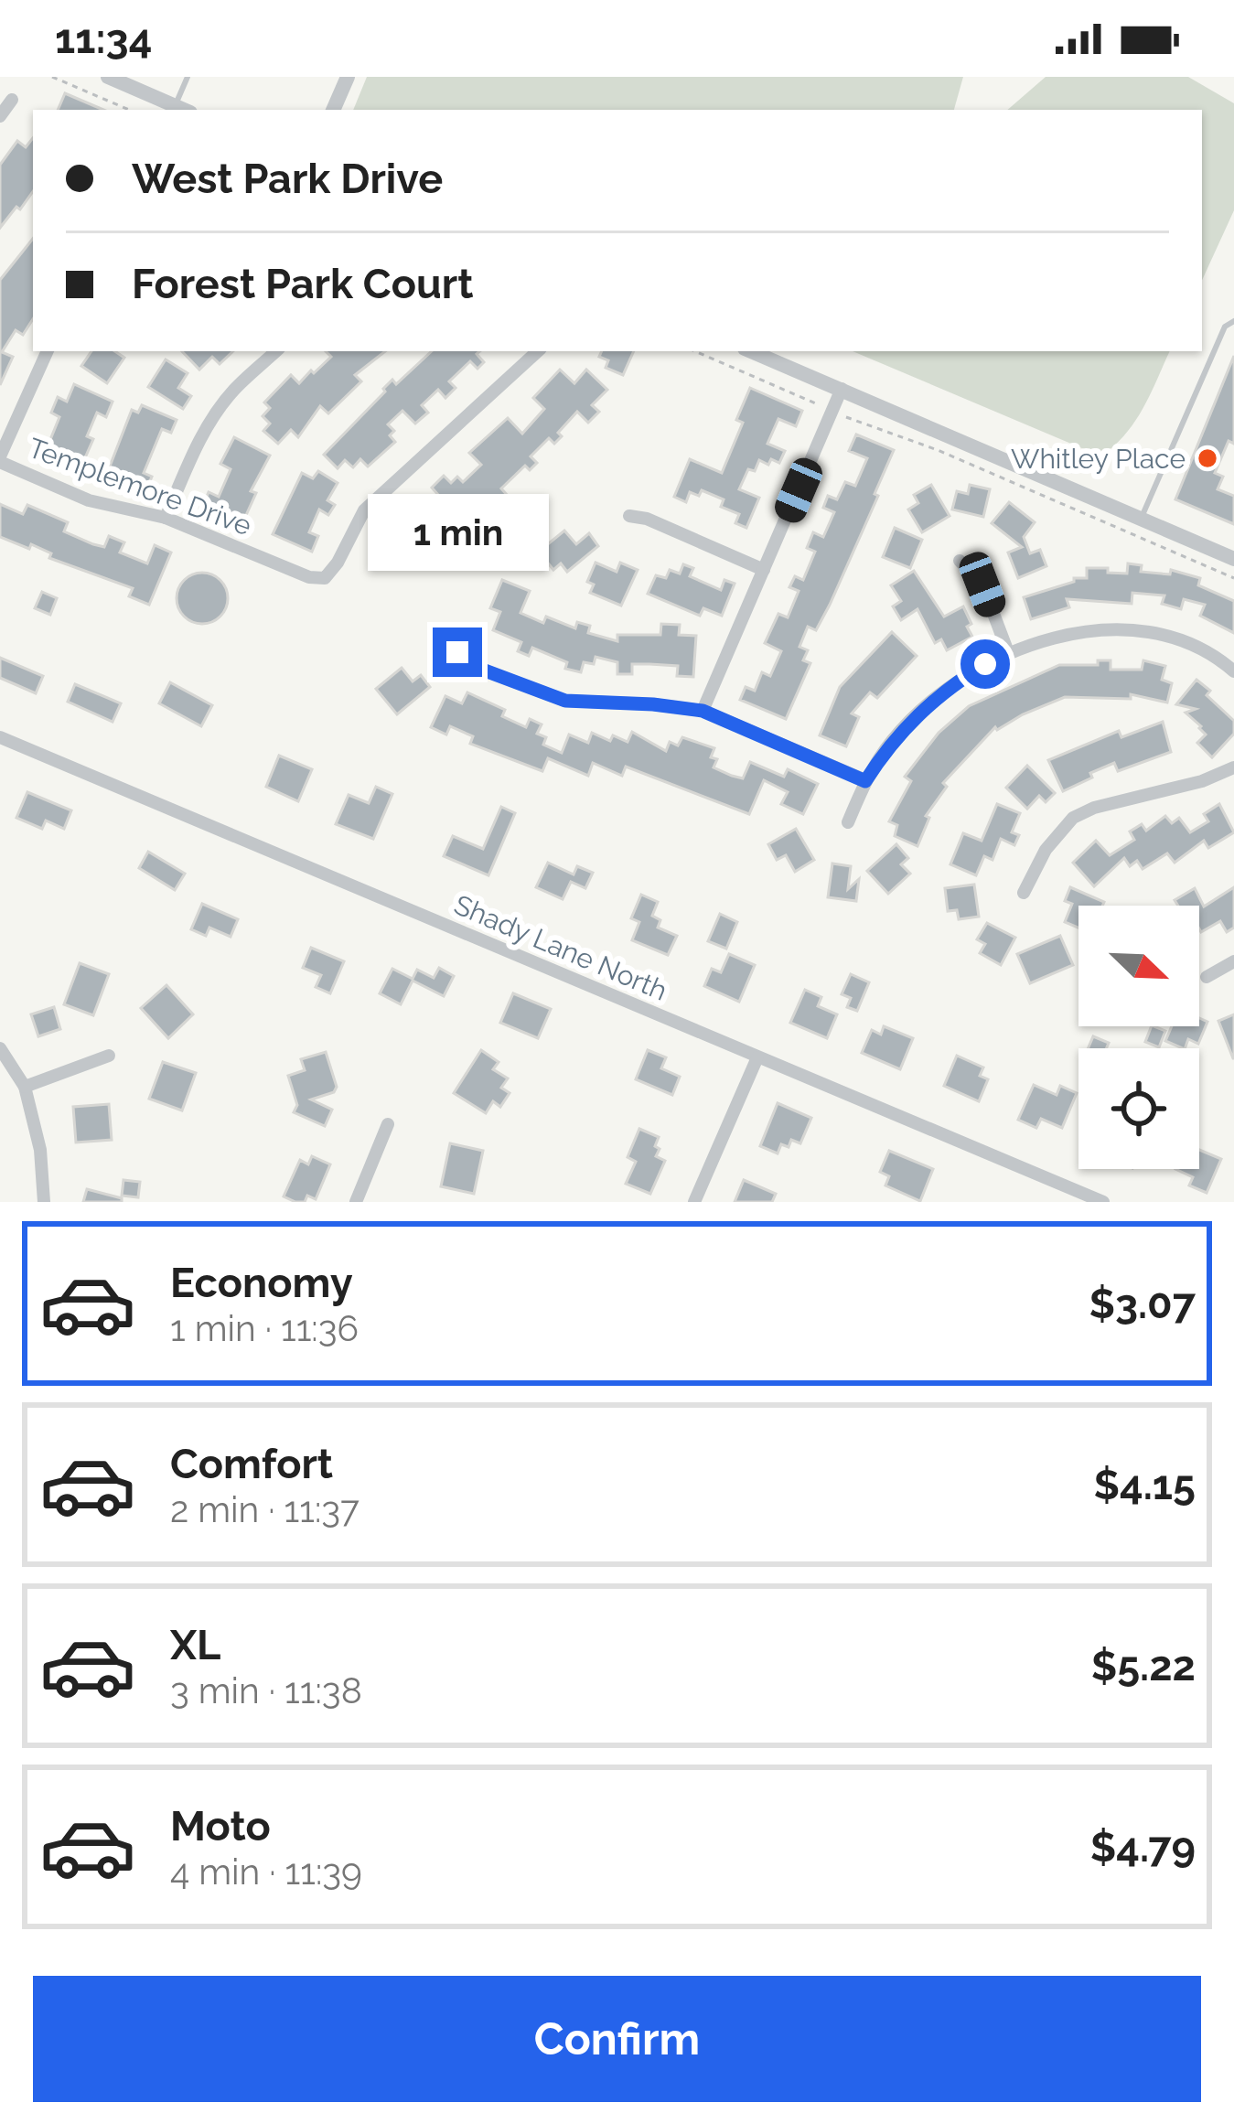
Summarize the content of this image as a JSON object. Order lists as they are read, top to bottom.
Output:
{
  "streets": {
    "street": ["Templemore Drive", "Shady Lane North"]
  },
  "places": ["Whitley Place"],
  "north": "bottom right",
  "page": {
    "status": "11:34",
    "banner": ["West Park Drive", "Forest Park Court"],
    "bubble": "1 min",
    "list": [
      {
        "name": "Economy",
        "note": "1 min · 11:36",
        "value": "$3.07"
      },
      {
        "name": "Comfort",
        "note": "2 min · 11:37",
        "value": "$4.15"
      },
      {
        "name": "XL",
        "note": "3 min · 11:38",
        "value": "$5.22"
      },
      {
        "name": "Moto",
        "note": "4 min · 11:39",
        "value": "$4.79"
      }
    ],
    "buttons": "Confirm"
  }
}
